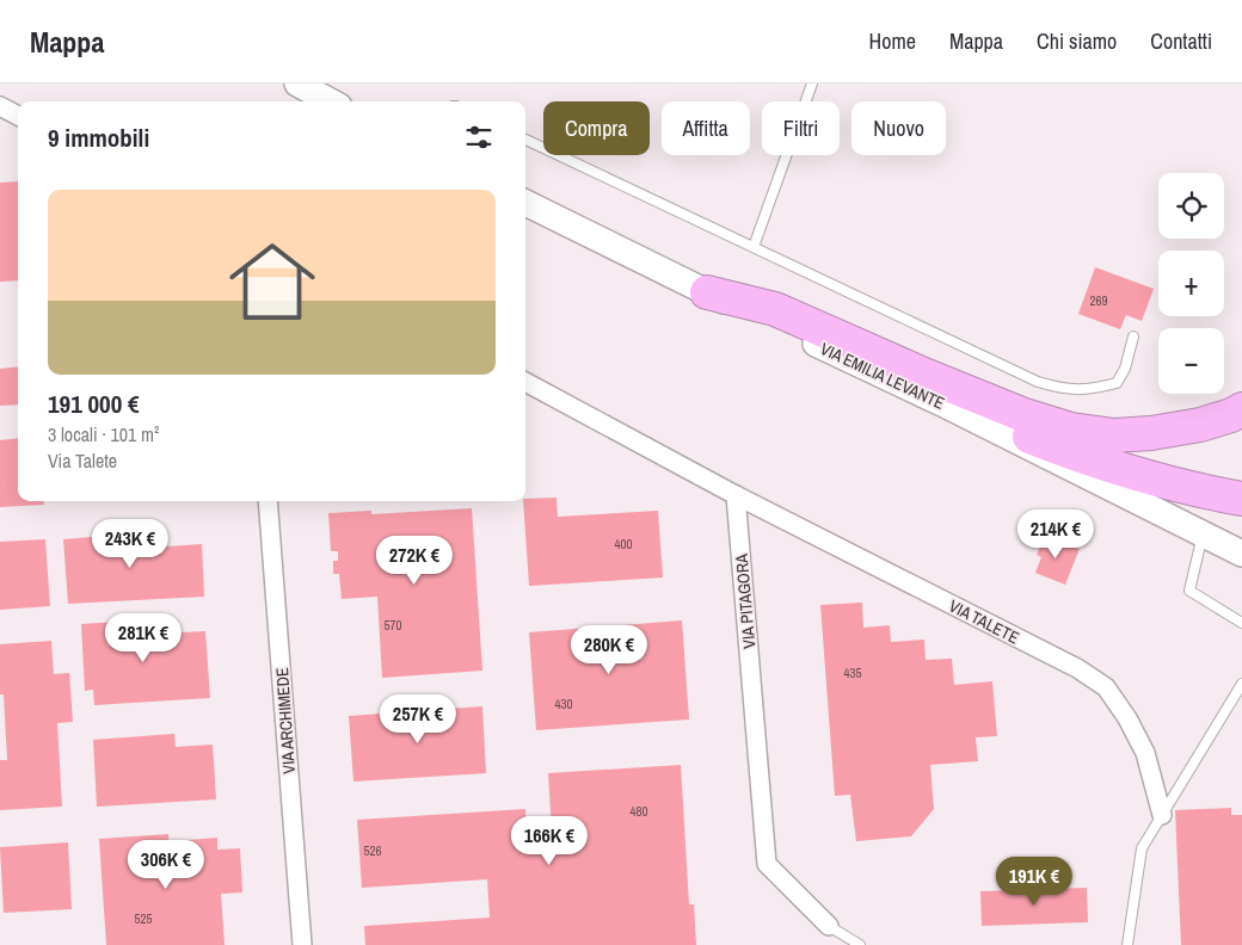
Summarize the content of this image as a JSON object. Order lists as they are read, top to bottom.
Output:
{
  "streets": {
    "main road": ["VIA EMILIA LEVANTE"],
    "street": ["VIA PITAGORA", "VIA TALETE", "VIA ARCHIMEDE"]
  },
  "crossings": [
    ["VIA PITAGORA", "VIA TALETE"]
  ],
  "house_numbers": [
    "269",
    "400",
    "570",
    "435",
    "430",
    "480",
    "526",
    "525"
  ],
  "page": {
    "header": "Mappa",
    "nav": [
      "Home",
      "Mappa",
      "Chi siamo",
      "Contatti"
    ],
    "chip": [
      "Compra",
      "Affitta",
      "Filtri",
      "Nuovo"
    ],
    "heading": "9 immobili",
    "map_buttons": ["+", "−"],
    "list": [
      {
        "name": "191 000 €",
        "note": "3 locali · 101 m² · Via Talete"
      }
    ],
    "price": [
      "214K €",
      "243K €",
      "272K €",
      "281K €",
      "280K €",
      "257K €",
      "166K €",
      "306K €",
      "191K €"
    ]
  }
}
